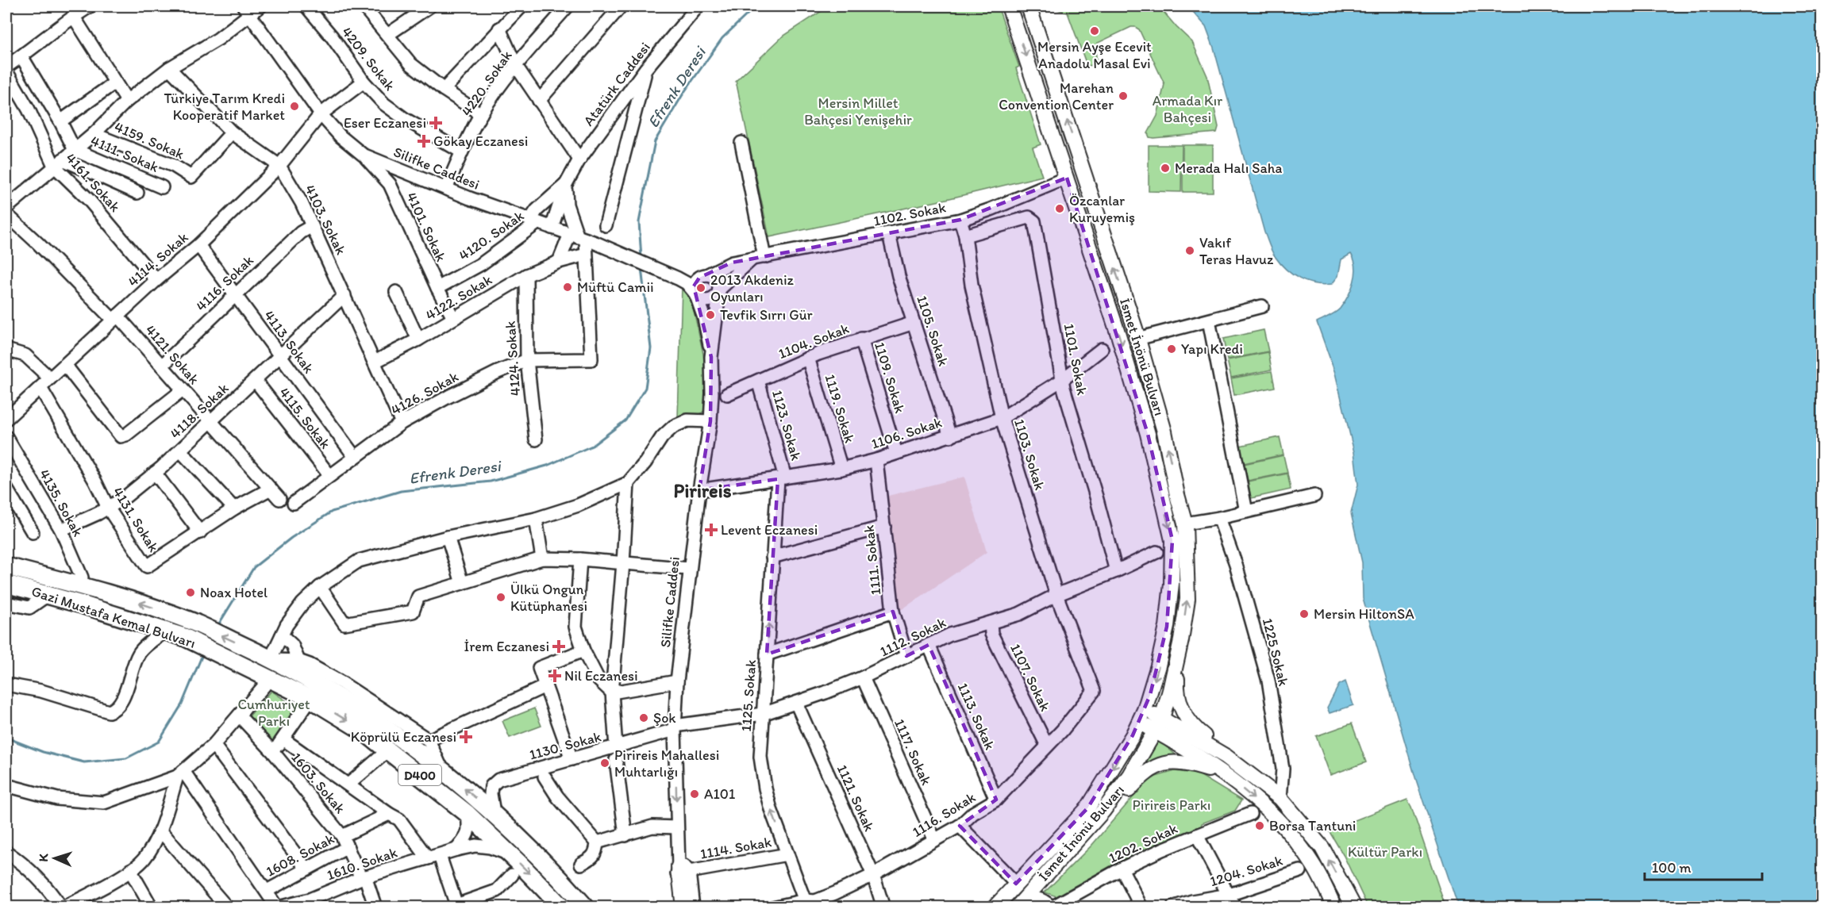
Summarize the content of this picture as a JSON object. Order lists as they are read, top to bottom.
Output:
{
  "streets": {
    "highway": ["Gazi Mustafa Kemal Bulvarı", "D400"],
    "main road": ["İsmet İnönü Bulvarı"],
    "street": [
      "4209. Sokak",
      "4220. Sokak",
      "Atatürk Caddesi",
      "4159. Sokak",
      "4111. Sokak",
      "Silifke Caddesi",
      "4161. Sokak",
      "1102. Sokak",
      "4103. Sokak",
      "4101. Sokak",
      "4120. Sokak",
      "4114. Sokak",
      "4116. Sokak",
      "4122. Sokak",
      "1105. Sokak",
      "1104. Sokak",
      "4113. Sokak",
      "4121. Sokak",
      "4124. Sokak",
      "1101. Sokak",
      "1109. Sokak",
      "4126. Sokak",
      "1119. Sokak",
      "4118. Sokak",
      "4115. Sokak",
      "1123. Sokak",
      "1106. Sokak",
      "1103. Sokak",
      "4135. Sokak",
      "4131. Sokak",
      "1111. Sokak",
      "1112. Sokak",
      "1225 Sokak",
      "1107. Sokak",
      "1125. Sokak",
      "1113. Sokak",
      "1130. Sokak",
      "1117. Sokak",
      "1603. Sokak",
      "1121. Sokak",
      "1116. Sokak",
      "1202. Sokak",
      "1114. Sokak",
      "1608. Sokak",
      "1610. Sokak",
      "1204. Sokak"
    ]
  },
  "crossings": [
    ["4209. Sokak", "4220. Sokak"],
    ["4209. Sokak", "4114. Sokak"],
    ["4220. Sokak", "Silifke Caddesi"],
    ["Atatürk Caddesi", "Silifke Caddesi"],
    ["Atatürk Caddesi", "4120. Sokak"],
    ["4159. Sokak", "4103. Sokak"],
    ["Silifke Caddesi", "4101. Sokak"],
    ["Silifke Caddesi", "4120. Sokak"],
    ["Silifke Caddesi", "4114. Sokak"],
    ["Silifke Caddesi", "1106. Sokak"],
    ["Silifke Caddesi", "1112. Sokak"],
    ["Silifke Caddesi", "1130. Sokak"],
    ["Silifke Caddesi", "1114. Sokak"],
    ["4161. Sokak", "4114. Sokak"],
    ["1102. Sokak", "1105. Sokak"],
    ["1102. Sokak", "İsmet İnönü Bulvarı"],
    ["1102. Sokak", "1103. Sokak"],
    ["4103. Sokak", "4114. Sokak"],
    ["4103. Sokak", "4116. Sokak"],
    ["4103. Sokak", "4122. Sokak"],
    ["4103. Sokak", "4126. Sokak"],
    ["4103. Sokak", "4118. Sokak"],
    ["4101. Sokak", "4120. Sokak"],
    ["4101. Sokak", "4122. Sokak"],
    ["4114. Sokak", "4113. Sokak"],
    ["4114. Sokak", "4121. Sokak"],
    ["4114. Sokak", "4131. Sokak"],
    ["4116. Sokak", "4113. Sokak"],
    ["4116. Sokak", "4121. Sokak"],
    ["4122. Sokak", "4124. Sokak"],
    ["4122. Sokak", "4126. Sokak"],
    ["1105. Sokak", "1104. Sokak"],
    ["1105. Sokak", "1106. Sokak"],
    ["1104. Sokak", "1109. Sokak"],
    ["1104. Sokak", "1119. Sokak"],
    ["1104. Sokak", "1123. Sokak"],
    ["4113. Sokak", "4126. Sokak"],
    ["4113. Sokak", "4118. Sokak"],
    ["4121. Sokak", "4118. Sokak"],
    ["4121. Sokak", "4131. Sokak"],
    ["4124. Sokak", "4126. Sokak"],
    ["1101. Sokak", "1106. Sokak"],
    ["1101. Sokak", "1103. Sokak"],
    ["1101. Sokak", "1112. Sokak"],
    ["1109. Sokak", "1106. Sokak"],
    ["4126. Sokak", "4115. Sokak"],
    ["1119. Sokak", "1106. Sokak"],
    ["4118. Sokak", "4115. Sokak"],
    ["4118. Sokak", "4135. Sokak"],
    ["4118. Sokak", "4131. Sokak"],
    ["1123. Sokak", "1106. Sokak"],
    ["1123. Sokak", "1125. Sokak"],
    ["1106. Sokak", "1103. Sokak"],
    ["1106. Sokak", "1111. Sokak"],
    ["1106. Sokak", "1125. Sokak"],
    ["1103. Sokak", "1112. Sokak"],
    ["1103. Sokak", "1116. Sokak"],
    ["4135. Sokak", "Gazi Mustafa Kemal Bulvarı"],
    ["1111. Sokak", "1112. Sokak"],
    ["Gazi Mustafa Kemal Bulvarı", "1130. Sokak"],
    ["Gazi Mustafa Kemal Bulvarı", "1610. Sokak"],
    ["1112. Sokak", "1107. Sokak"],
    ["1112. Sokak", "1125. Sokak"],
    ["1112. Sokak", "1113. Sokak"],
    ["1112. Sokak", "1130. Sokak"],
    ["1112. Sokak", "1117. Sokak"],
    ["1112. Sokak", "1121. Sokak"],
    ["1107. Sokak", "1116. Sokak"],
    ["1125. Sokak", "1116. Sokak"],
    ["1125. Sokak", "1114. Sokak"],
    ["1113. Sokak", "1116. Sokak"],
    ["1117. Sokak", "1116. Sokak"],
    ["1603. Sokak", "1608. Sokak"],
    ["1603. Sokak", "1610. Sokak"],
    ["1121. Sokak", "1116. Sokak"]
  ],
  "one_way": ["1125. Sokak"],
  "districts": ["Pirireis"],
  "water": ["Efrenk Deresi"],
  "parks": [
    "Armada Kır Bahçesi",
    "Mersin Millet Bahçesi Yenişehir",
    "Cumhuriyet Parkı",
    "Pirireis Parkı",
    "Kültür Parkı"
  ],
  "places": {
    "other": [
      "Mersin Ayşe Ecevit Anadolu Masal Evi",
      "Marehan Convention Center",
      "Türkiye Tarım Kredi Kooperatif Market",
      "Merada Halı Saha",
      "Özcanlar Kuruyemiş",
      "Vakıf Teras Havuz",
      "Müftü Camii",
      "2013 Akdeniz Oyunları",
      "Tevfik Sırrı Gür",
      "Yapı Kredi",
      "Noax Hotel",
      "Ülkü Ongun Kütüphanesi",
      "Mersin HiltonSA",
      "Şok",
      "Pirireis Mahallesi Muhtarlığı",
      "A101",
      "Borsa Tantuni"
    ],
    "health": [
      "Eser Eczanesi",
      "Gökay Eczanesi",
      "Levent Eczanesi",
      "İrem Eczanesi",
      "Nil Eczanesi",
      "Köprülü Eczanesi"
    ]
  },
  "scale_bar": "100 m",
  "north": "left"
}
